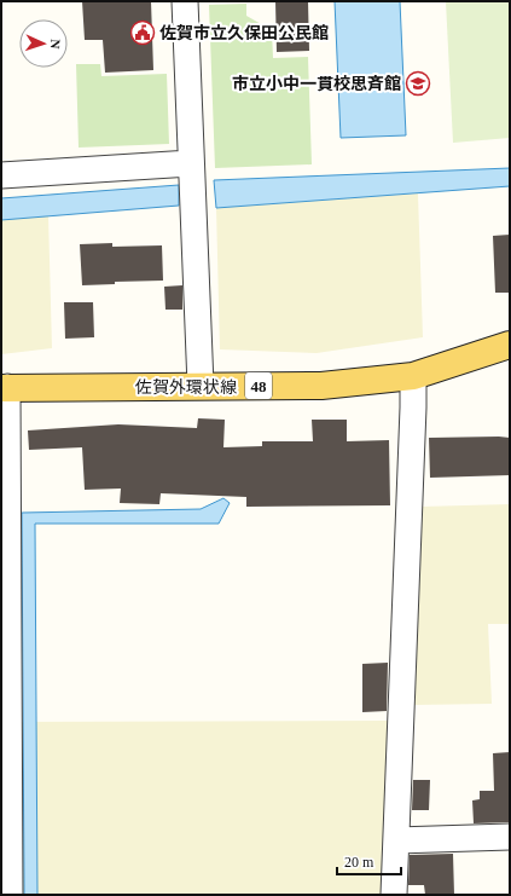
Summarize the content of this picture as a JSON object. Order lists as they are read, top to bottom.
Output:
{
  "streets": {
    "main road": ["48", "佐賀外環状線"]
  },
  "places": {
    "public building": ["佐賀市立久保田公民館"],
    "school or university": ["市立小中一貫校思斉館"]
  },
  "scale_bar": "20 m",
  "north": "right"
}
